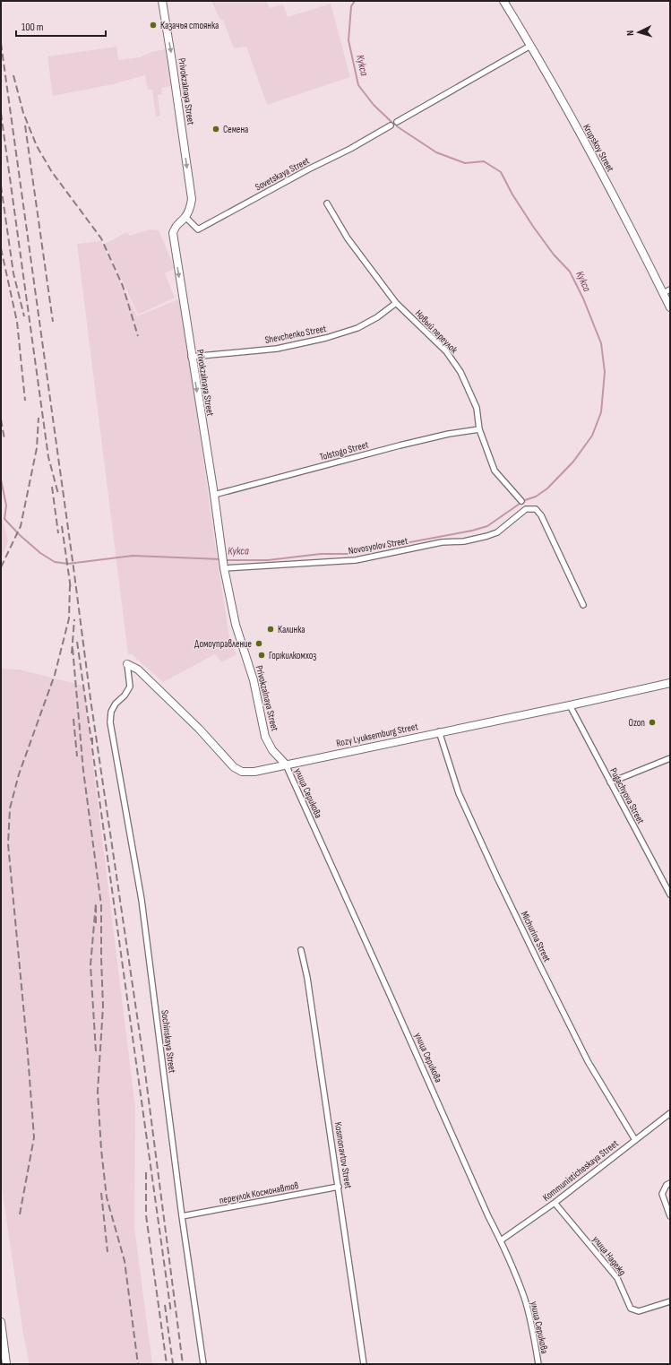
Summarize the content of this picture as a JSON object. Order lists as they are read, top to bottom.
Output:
{
  "streets": {
    "street": [
      "Privokzalnaya Street",
      "Krupskoy Street",
      "Sovetskaya Street",
      "Новый переулок",
      "Shevchenko Street",
      "Tolstogo Street",
      "Novosyolov Street",
      "Rozy Lyuksemburg Street",
      "улица Серикова",
      "Pugachyova Street",
      "Michurina Street",
      "Sochinskaya Street",
      "Kosmonavtov Street",
      "Kommunisticheskaya Street",
      "переулок Космонавтов",
      "улица Надежд"
    ]
  },
  "crossings": [
    ["Privokzalnaya Street", "Sovetskaya Street"],
    ["Privokzalnaya Street", "Shevchenko Street"],
    ["Privokzalnaya Street", "Tolstogo Street"],
    ["Privokzalnaya Street", "Novosyolov Street"],
    ["Privokzalnaya Street", "Rozy Lyuksemburg Street"],
    ["Privokzalnaya Street", "улица Серикова"],
    ["Новый переулок", "Shevchenko Street"],
    ["Новый переулок", "Tolstogo Street"],
    ["Rozy Lyuksemburg Street", "улица Серикова"],
    ["Rozy Lyuksemburg Street", "Pugachyova Street"],
    ["Rozy Lyuksemburg Street", "Michurina Street"],
    ["Rozy Lyuksemburg Street", "Sochinskaya Street"],
    ["улица Серикова", "Kommunisticheskaya Street"],
    ["Michurina Street", "Kommunisticheskaya Street"],
    ["Sochinskaya Street", "переулок Космонавтов"],
    ["Kosmonavtov Street", "переулок Космонавтов"],
    ["Kommunisticheskaya Street", "улица Надежд"]
  ],
  "one_way": ["Privokzalnaya Street"],
  "water": ["Кукса"],
  "places": [
    "Казачья стоянка",
    "Семена",
    "Калинка",
    "Домоуправление",
    "Горжилкомхоз",
    "Ozon"
  ],
  "scale_bar": "100 m",
  "north": "left"
}
